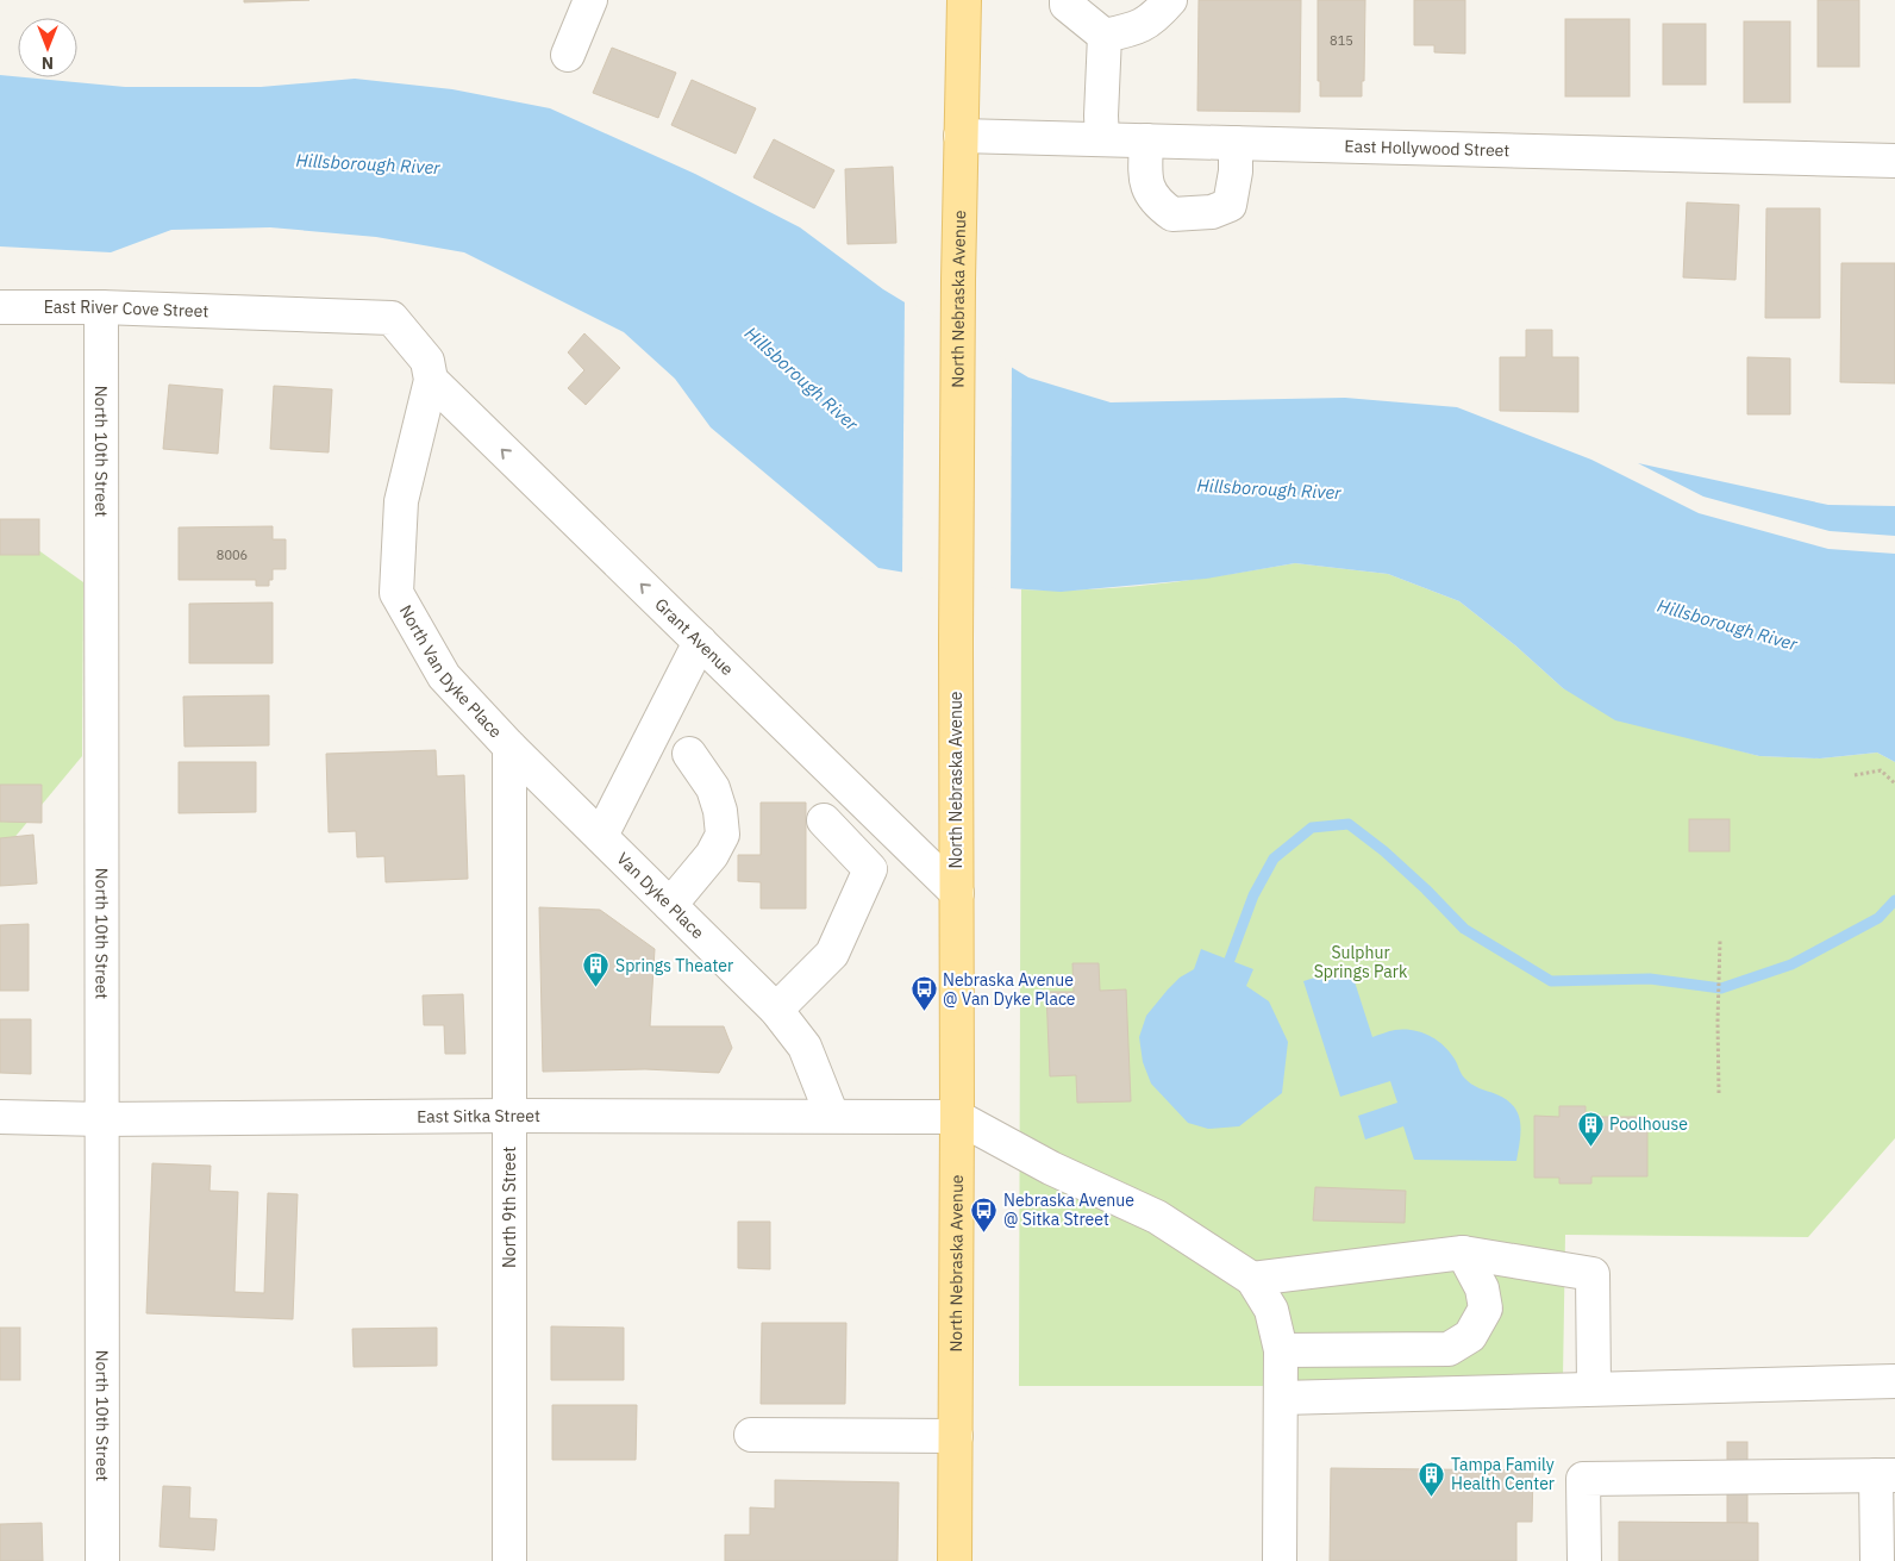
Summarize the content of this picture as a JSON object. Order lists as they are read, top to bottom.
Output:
{
  "streets": {
    "main road": ["North Nebraska Avenue"],
    "street": [
      "East Hollywood Street",
      "East River Cove Street",
      "North 10th Street",
      "Grant Avenue",
      "North Van Dyke Place",
      "Van Dyke Place",
      "East Sitka Street",
      "North 9th Street"
    ]
  },
  "crossings": [
    ["East Hollywood Street", "North Nebraska Avenue"],
    ["North Nebraska Avenue", "Grant Avenue"],
    ["North Nebraska Avenue", "East Sitka Street"],
    ["East River Cove Street", "North 10th Street"],
    ["East River Cove Street", "Grant Avenue"],
    ["East River Cove Street", "North Van Dyke Place"],
    ["North 10th Street", "East Sitka Street"],
    ["Grant Avenue", "North Van Dyke Place"],
    ["North Van Dyke Place", "Van Dyke Place"],
    ["North Van Dyke Place", "North 9th Street"],
    ["Van Dyke Place", "East Sitka Street"],
    ["Van Dyke Place", "North 9th Street"],
    ["East Sitka Street", "North 9th Street"]
  ],
  "one_way": ["Grant Avenue"],
  "water": ["Hillsborough River"],
  "parks": ["Sulphur Springs Park"],
  "places": {
    "building": ["Springs Theater", "Poolhouse", "Tampa Family Health Center"],
    "bus stop": ["Nebraska Avenue @ Van Dyke Place", "Nebraska Avenue @ Sitka Street"]
  },
  "house_numbers": ["815", "8006"],
  "north": "bottom"
}
